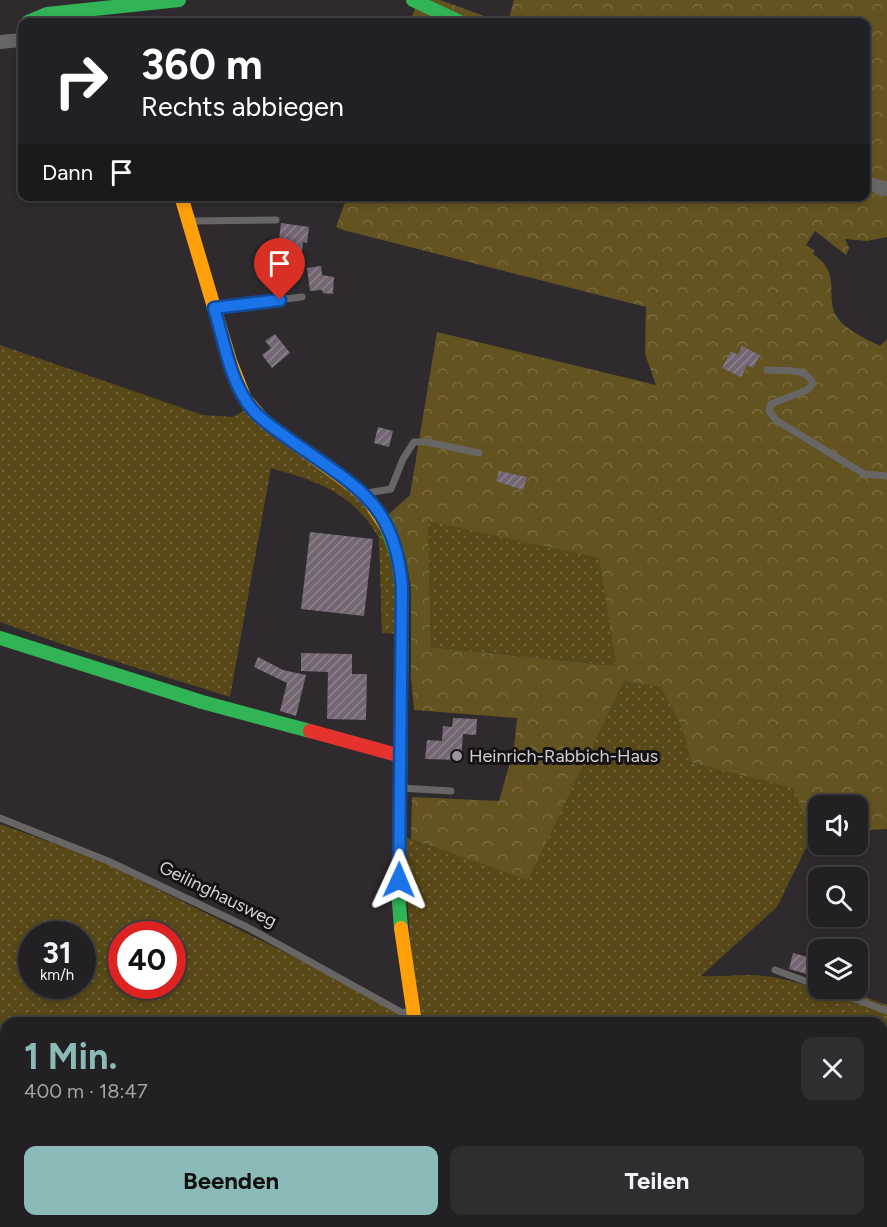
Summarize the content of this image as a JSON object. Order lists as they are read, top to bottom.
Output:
{
  "streets": {
    "street": ["Geilinghausweg"]
  },
  "places": ["Heinrich-Rabbich-Haus"],
  "page": {
    "turn": ["360 m", "Rechts abbiegen"],
    "then": "Dann",
    "speed": "31 km/h",
    "limit": "40",
    "heading": ["1 Min.", "400 m · 18:47"],
    "buttons": ["Beenden", "Teilen"]
  }
}
